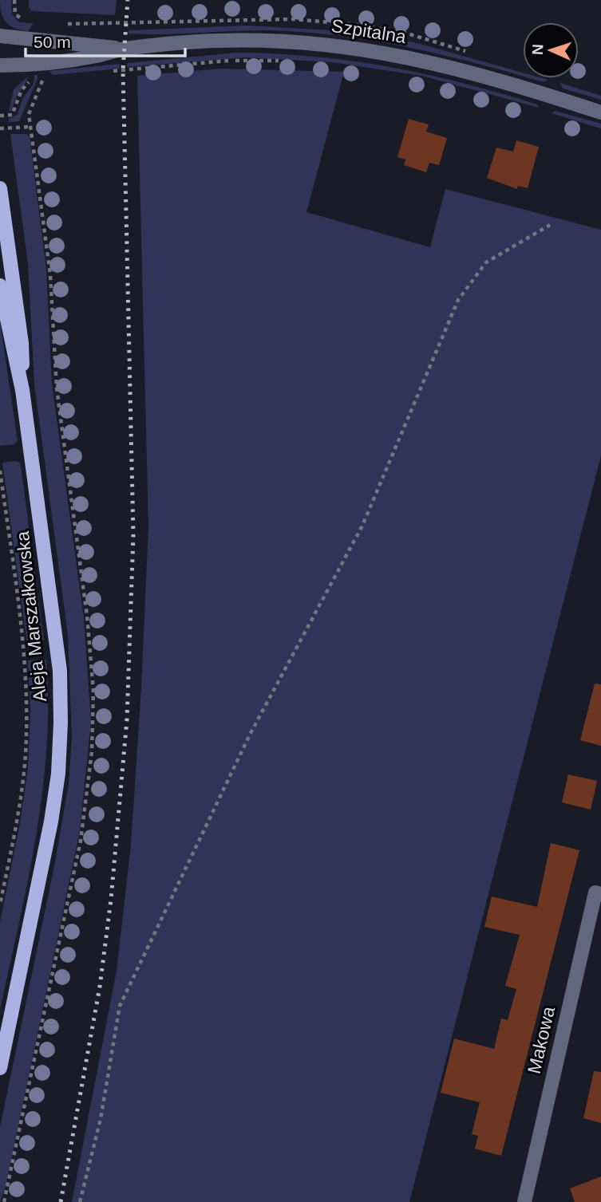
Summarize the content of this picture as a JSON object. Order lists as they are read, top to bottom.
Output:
{
  "streets": {
    "main road": ["Aleja Marszałkowska"],
    "street": ["Szpitalna", "Makowa"]
  },
  "scale_bar": "50 m",
  "north": "left"
}
